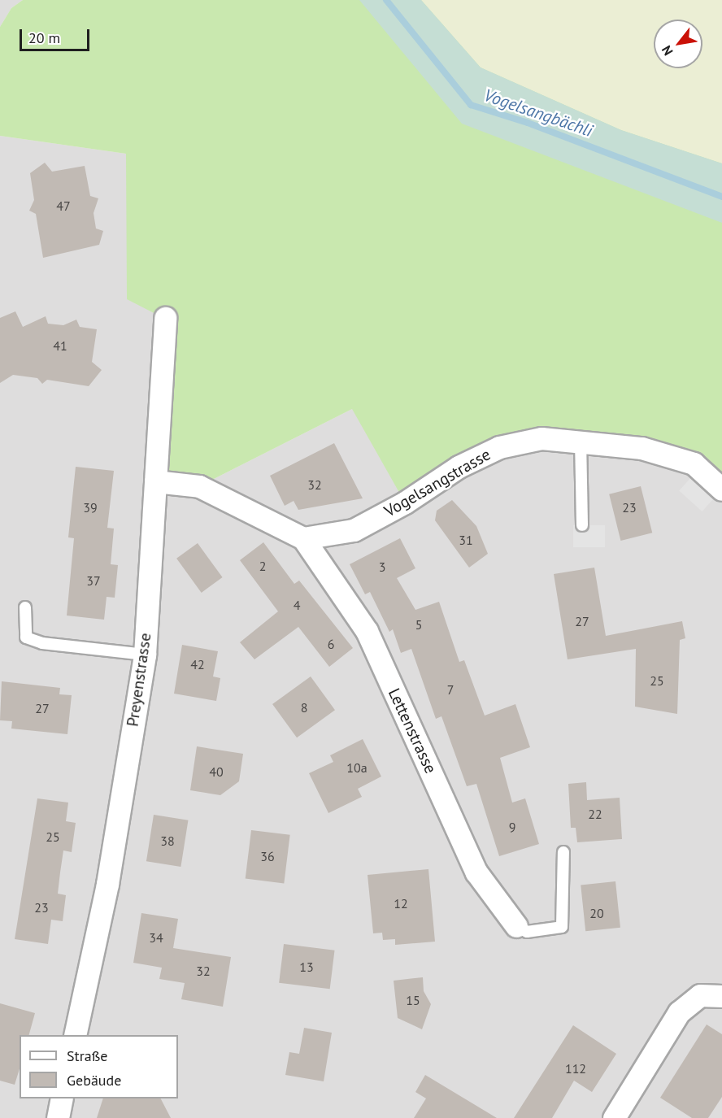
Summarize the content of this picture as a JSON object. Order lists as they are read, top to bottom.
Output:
{
  "streets": {
    "street": ["Vogelsangstrasse", "Preyenstrasse", "Lettenstrasse"]
  },
  "crossings": [
    ["Vogelsangstrasse", "Lettenstrasse"]
  ],
  "water": ["Vogelsangbächli"],
  "house_numbers": [
    "47",
    "41",
    "32",
    "39",
    "23",
    "31",
    "2",
    "3",
    "37",
    "4",
    "27",
    "5",
    "6",
    "42",
    "25",
    "7",
    "8",
    "27",
    "10a",
    "40",
    "22",
    "9",
    "25",
    "38",
    "36",
    "12",
    "23",
    "20",
    "34",
    "13",
    "32",
    "15",
    "112"
  ],
  "legend": ["Straße", "Gebäude"],
  "scale_bar": "20 m",
  "north": "bottom left"
}
